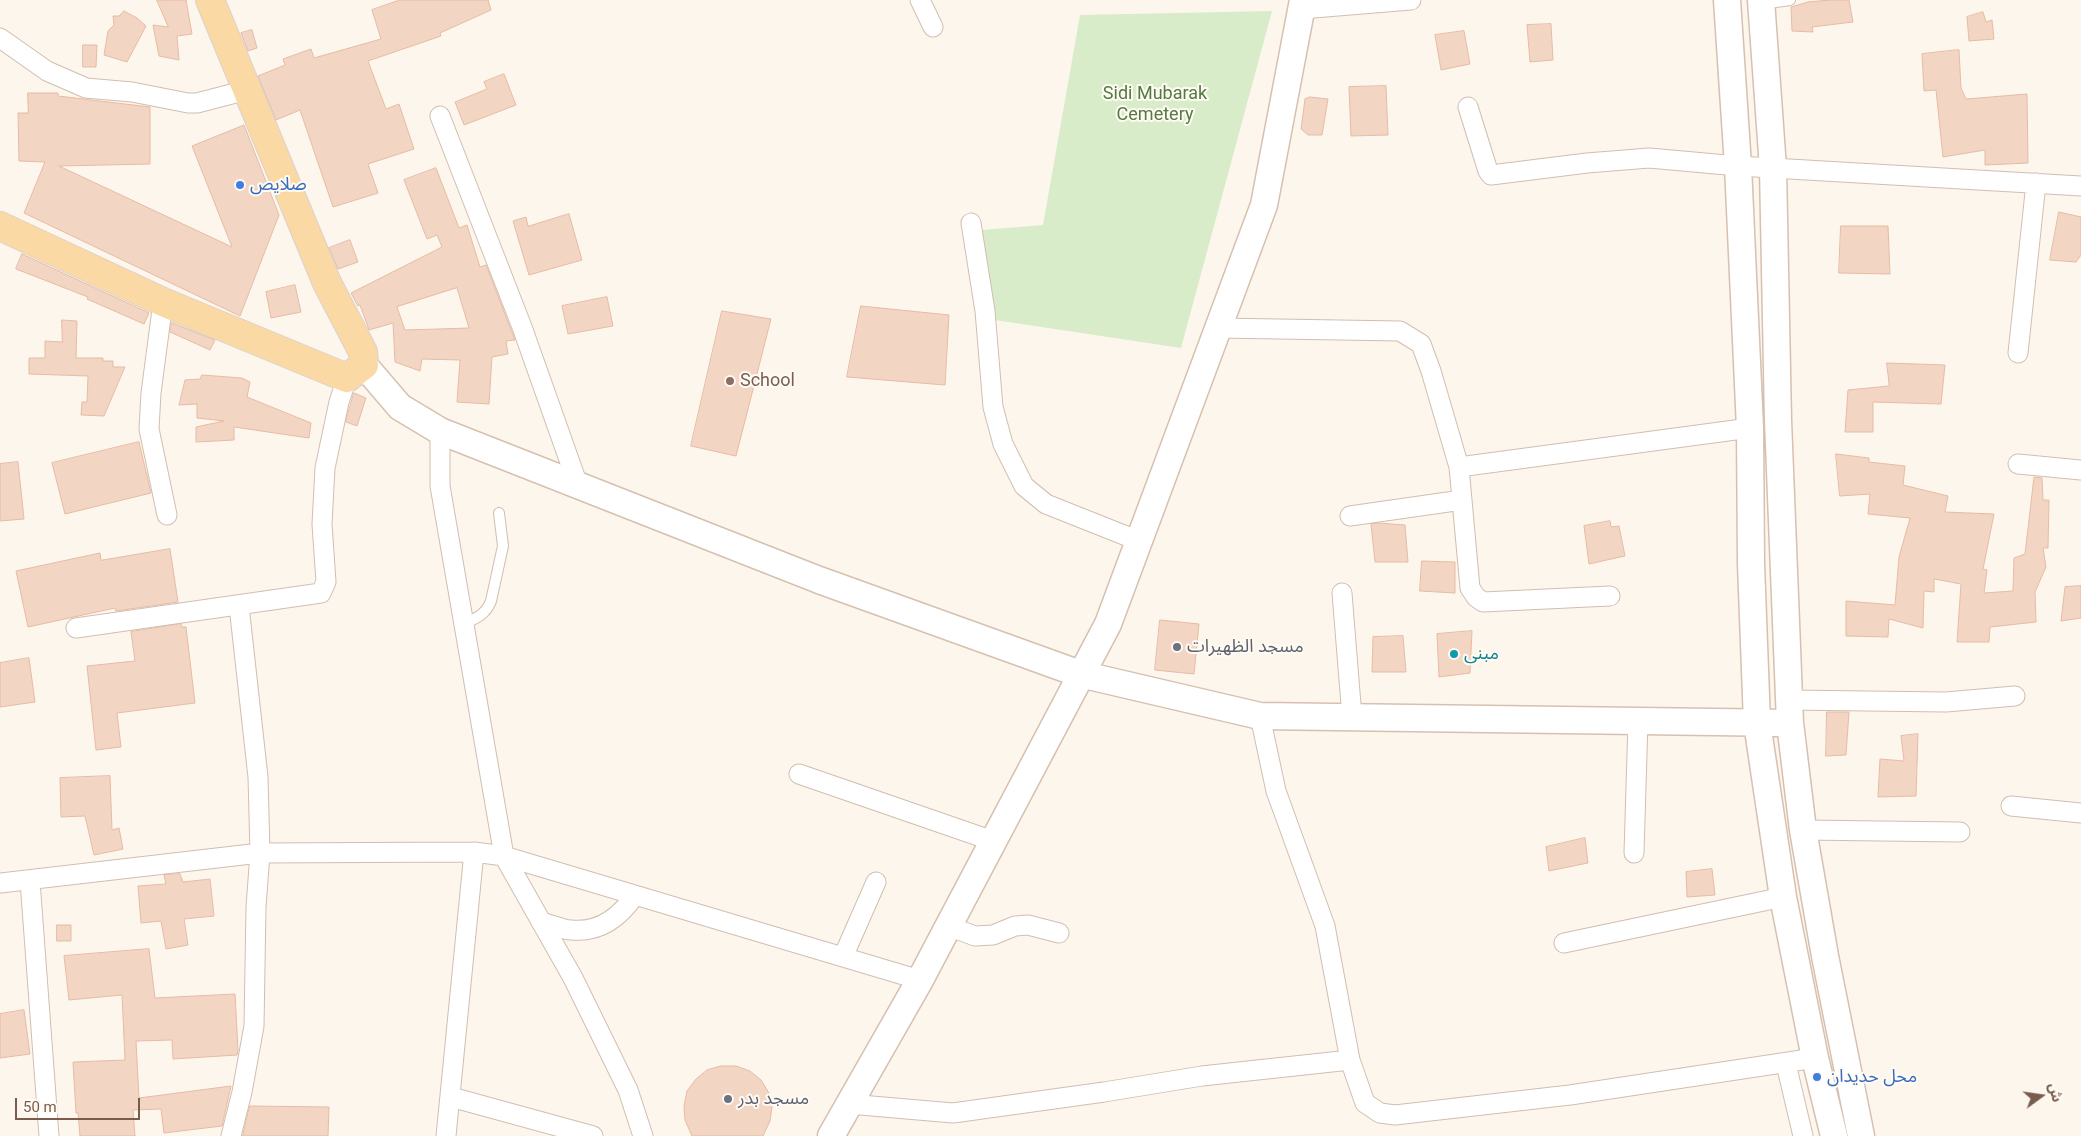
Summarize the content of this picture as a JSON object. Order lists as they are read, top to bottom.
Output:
{
  "parks": ["Sidi Mubarak Cemetery"],
  "places": [
    "صلايص",
    "School",
    "مسجد الظهيرات",
    "مبنى",
    "محل حديدان",
    "مسجد بدر"
  ],
  "scale_bar": "50 m",
  "north": "right"
}
